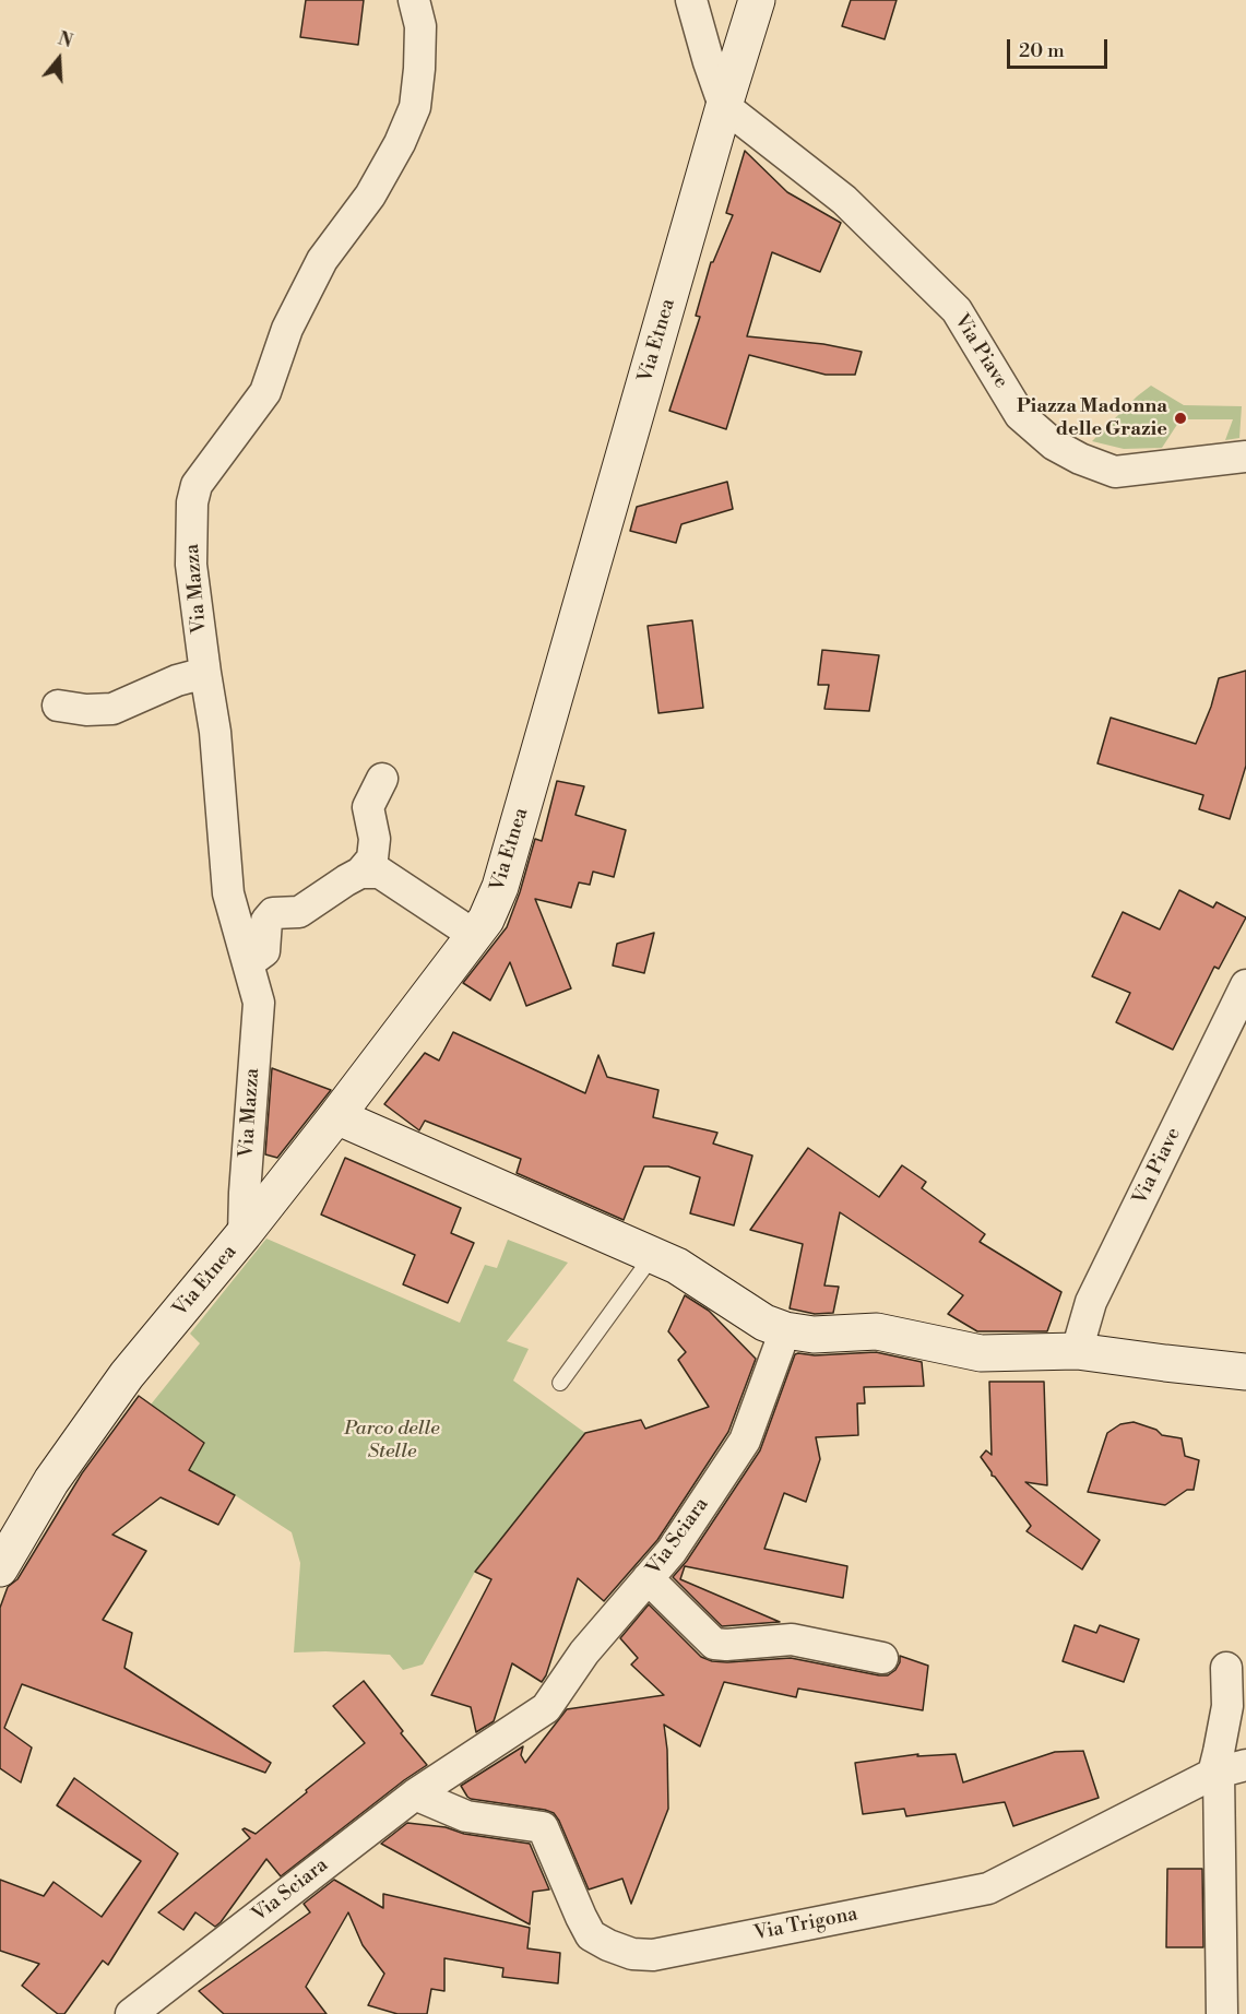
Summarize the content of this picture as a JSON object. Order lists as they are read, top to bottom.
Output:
{
  "streets": {
    "main road": ["Via Etnea"],
    "street": [
      "Via Piave",
      "Via Mazza",
      "Via Sciara",
      "Via Trigona"
    ]
  },
  "crossings": [
    ["Via Etnea", "Via Piave"],
    ["Via Etnea", "Via Mazza"],
    ["Via Sciara", "Via Trigona"]
  ],
  "parks": ["Parco delle Stelle"],
  "places": ["Piazza Madonna delle Grazie"],
  "scale_bar": "20 m",
  "north": "top"
}
